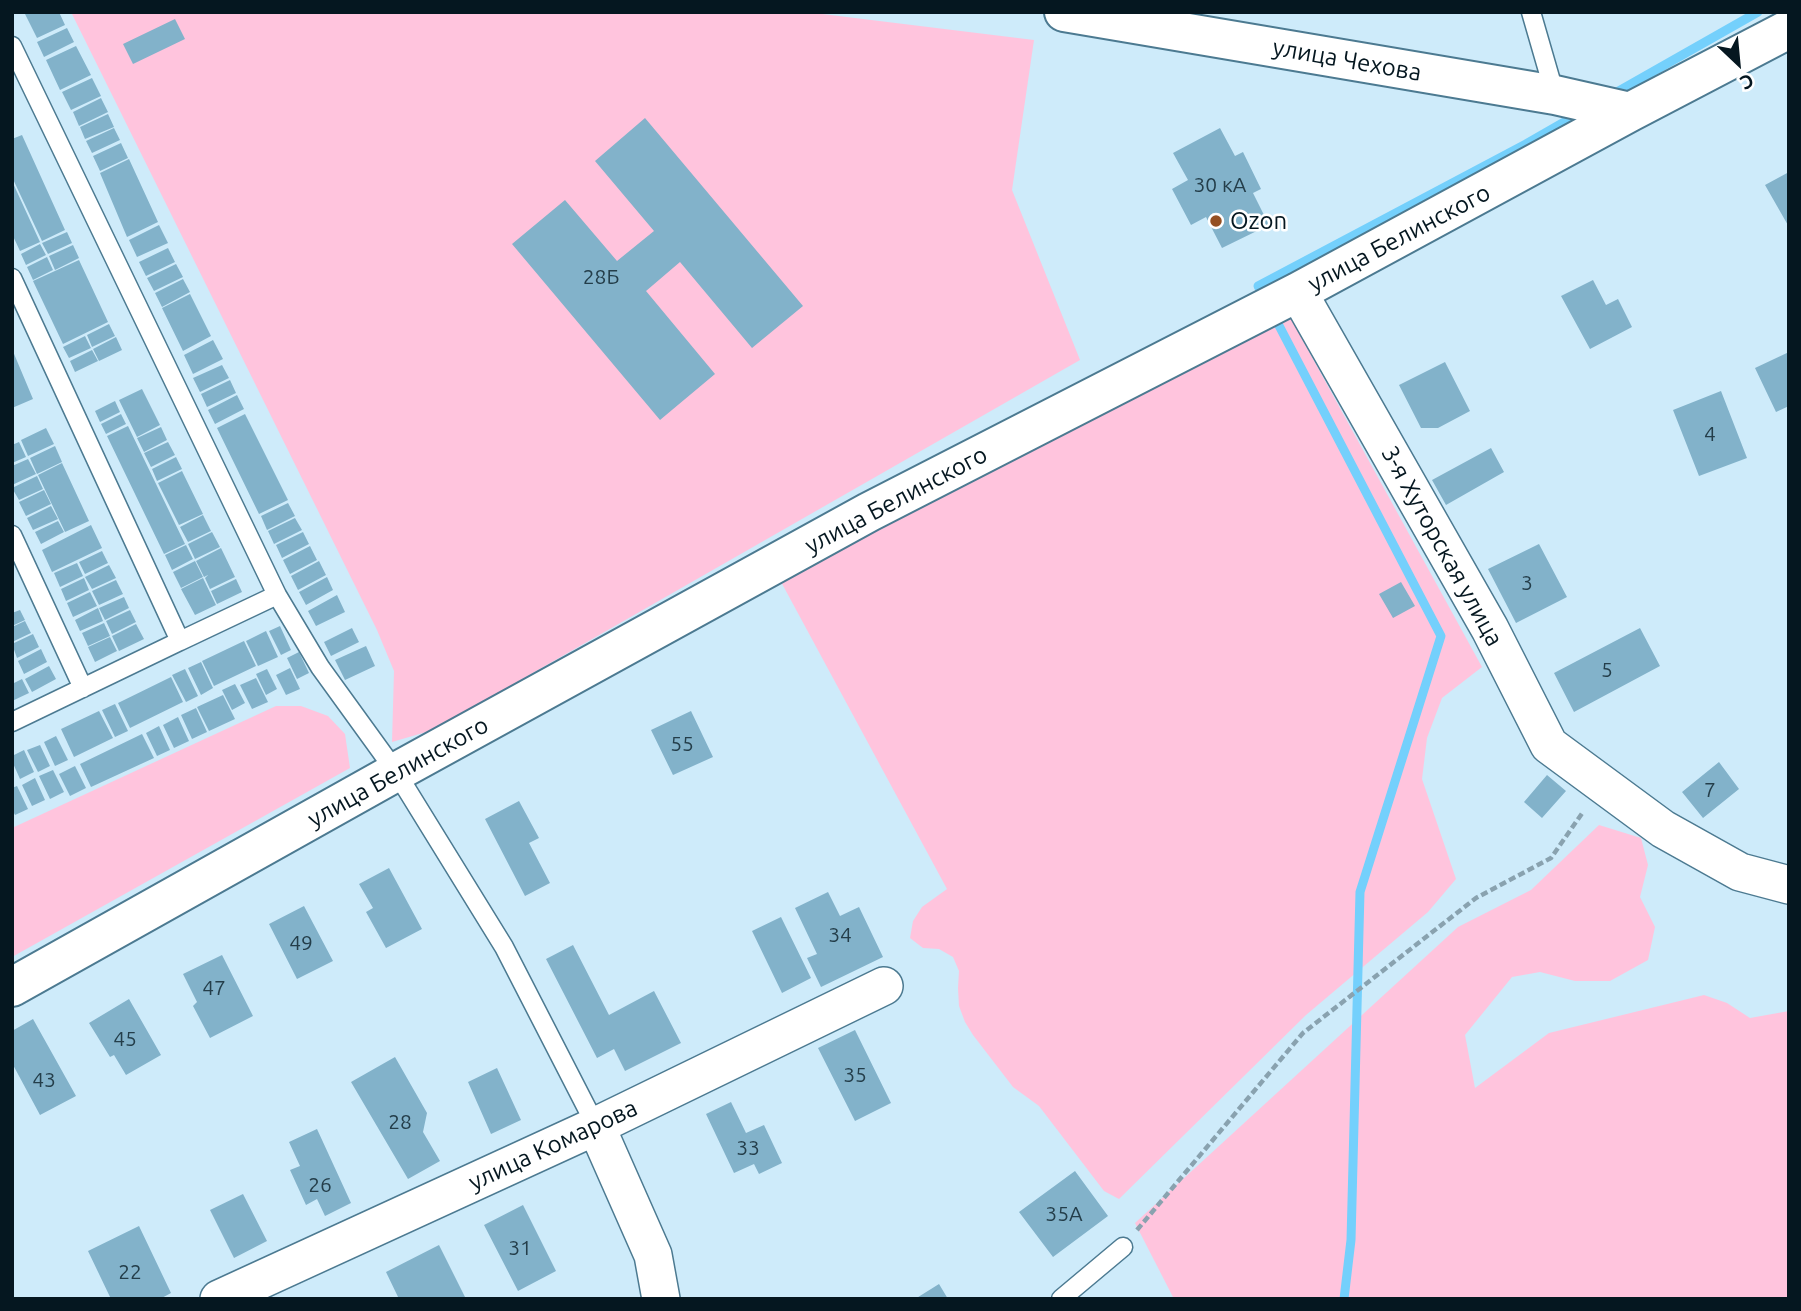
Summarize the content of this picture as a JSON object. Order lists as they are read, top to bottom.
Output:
{
  "streets": {
    "street": [
      "улица Чехова",
      "улица Белинского",
      "3-я Хуторская улица",
      "улица Комарова"
    ]
  },
  "crossings": [
    ["улица Чехова", "улица Белинского"],
    ["улица Белинского", "3-я Хуторская улица"]
  ],
  "places": ["Ozon"],
  "house_numbers": [
    "30 кА",
    "28Б",
    "4",
    "3",
    "5",
    "55",
    "7",
    "34",
    "49",
    "47",
    "45",
    "35",
    "43",
    "28",
    "33",
    "26",
    "35А",
    "31",
    "22"
  ],
  "north": "bottom right"
}
